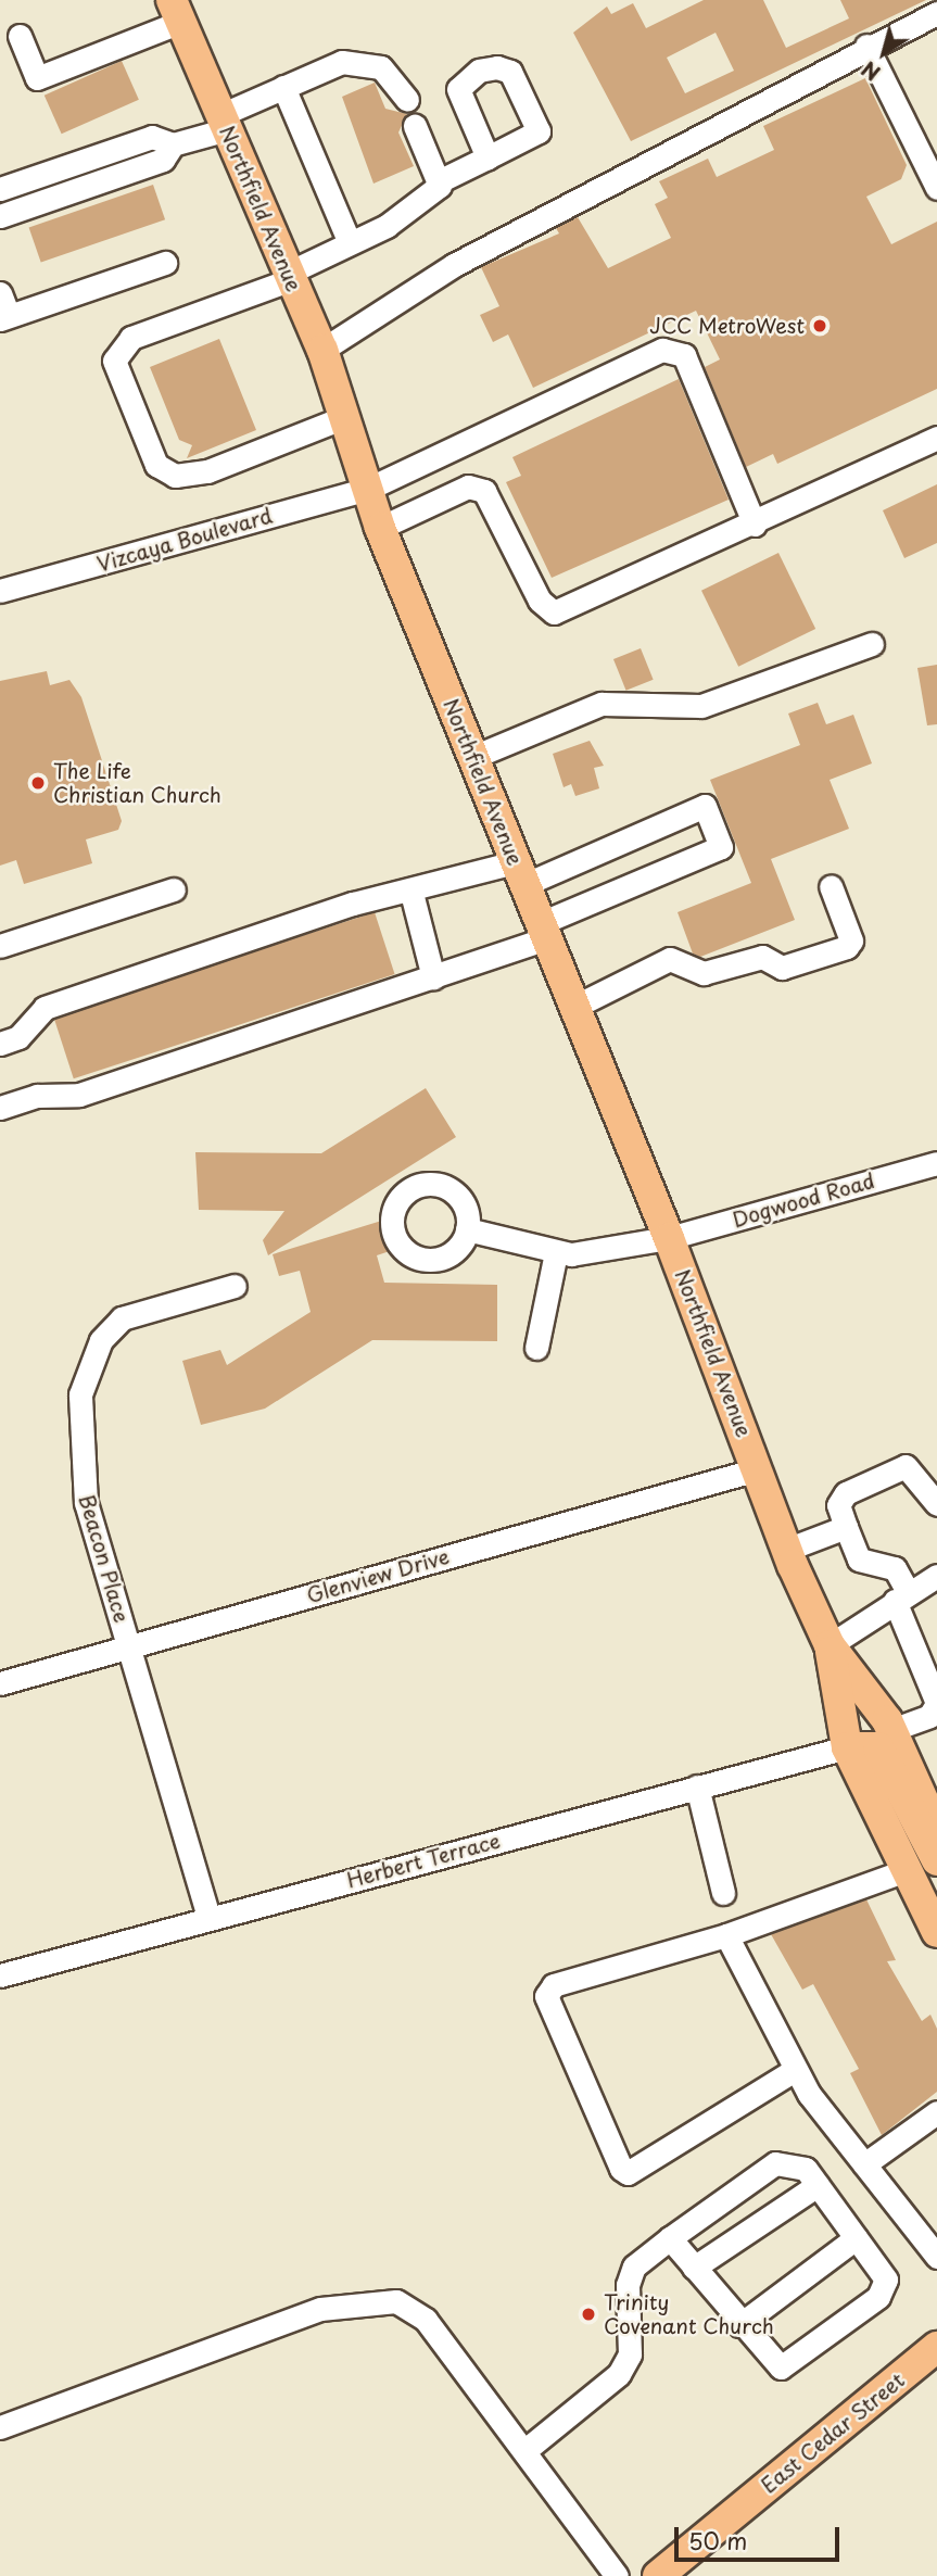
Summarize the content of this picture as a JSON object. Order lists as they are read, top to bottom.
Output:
{
  "streets": {
    "main road": ["Northfield Avenue", "East Cedar Street"],
    "street": [
      "Vizcaya Boulevard",
      "Dogwood Road",
      "Beacon Place",
      "Glenview Drive",
      "Herbert Terrace"
    ]
  },
  "crossings": [
    ["Northfield Avenue", "Vizcaya Boulevard"],
    ["Northfield Avenue", "Dogwood Road"],
    ["Northfield Avenue", "Glenview Drive"],
    ["Beacon Place", "Glenview Drive"],
    ["Beacon Place", "Herbert Terrace"]
  ],
  "places": ["JCC MetroWest", "The Life Christian Church", "Trinity Covenant Church"],
  "scale_bar": "50 m",
  "north": "bottom left"
}
